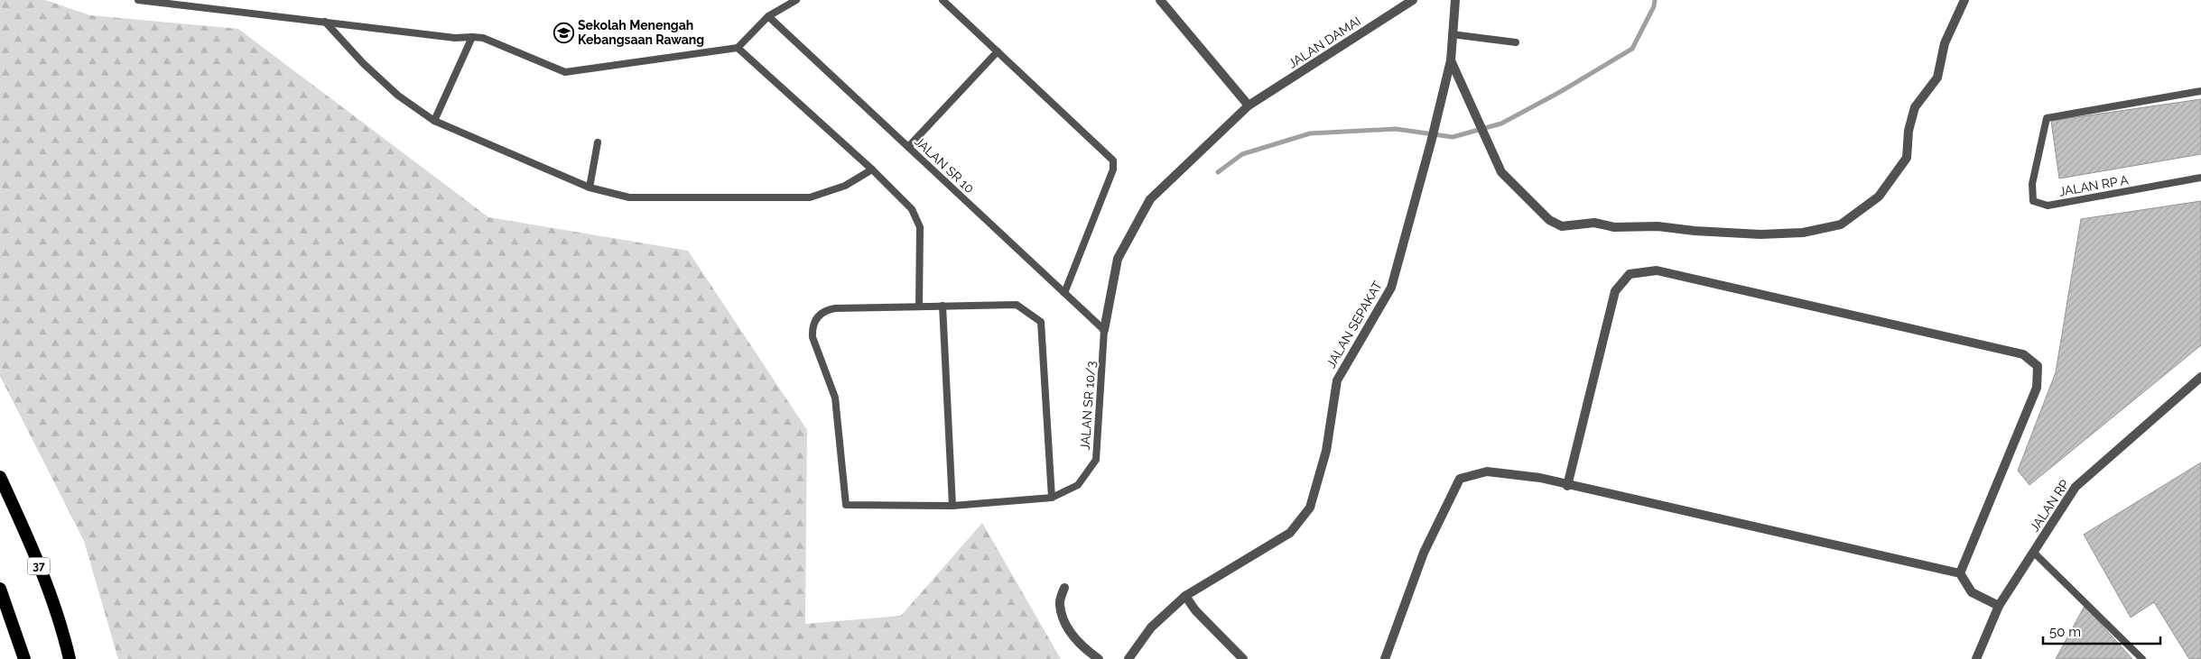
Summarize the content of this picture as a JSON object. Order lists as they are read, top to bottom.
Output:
{
  "streets": {
    "highway": ["37"],
    "street": ["JALAN DAMAI", "JALAN SEPAKAT", "JALAN RP"],
    "lane": ["JALAN SR 10", "JALAN RP A", "JALAN SR 10/3"]
  },
  "crossings": [
    ["JALAN DAMAI", "JALAN SR 10"],
    ["JALAN DAMAI", "JALAN SR 10/3"],
    ["JALAN SR 10", "JALAN SR 10/3"]
  ],
  "places": {
    "school or university": ["Sekolah Menengah Kebangsaan Rawang"]
  },
  "scale_bar": "50 m"
}
